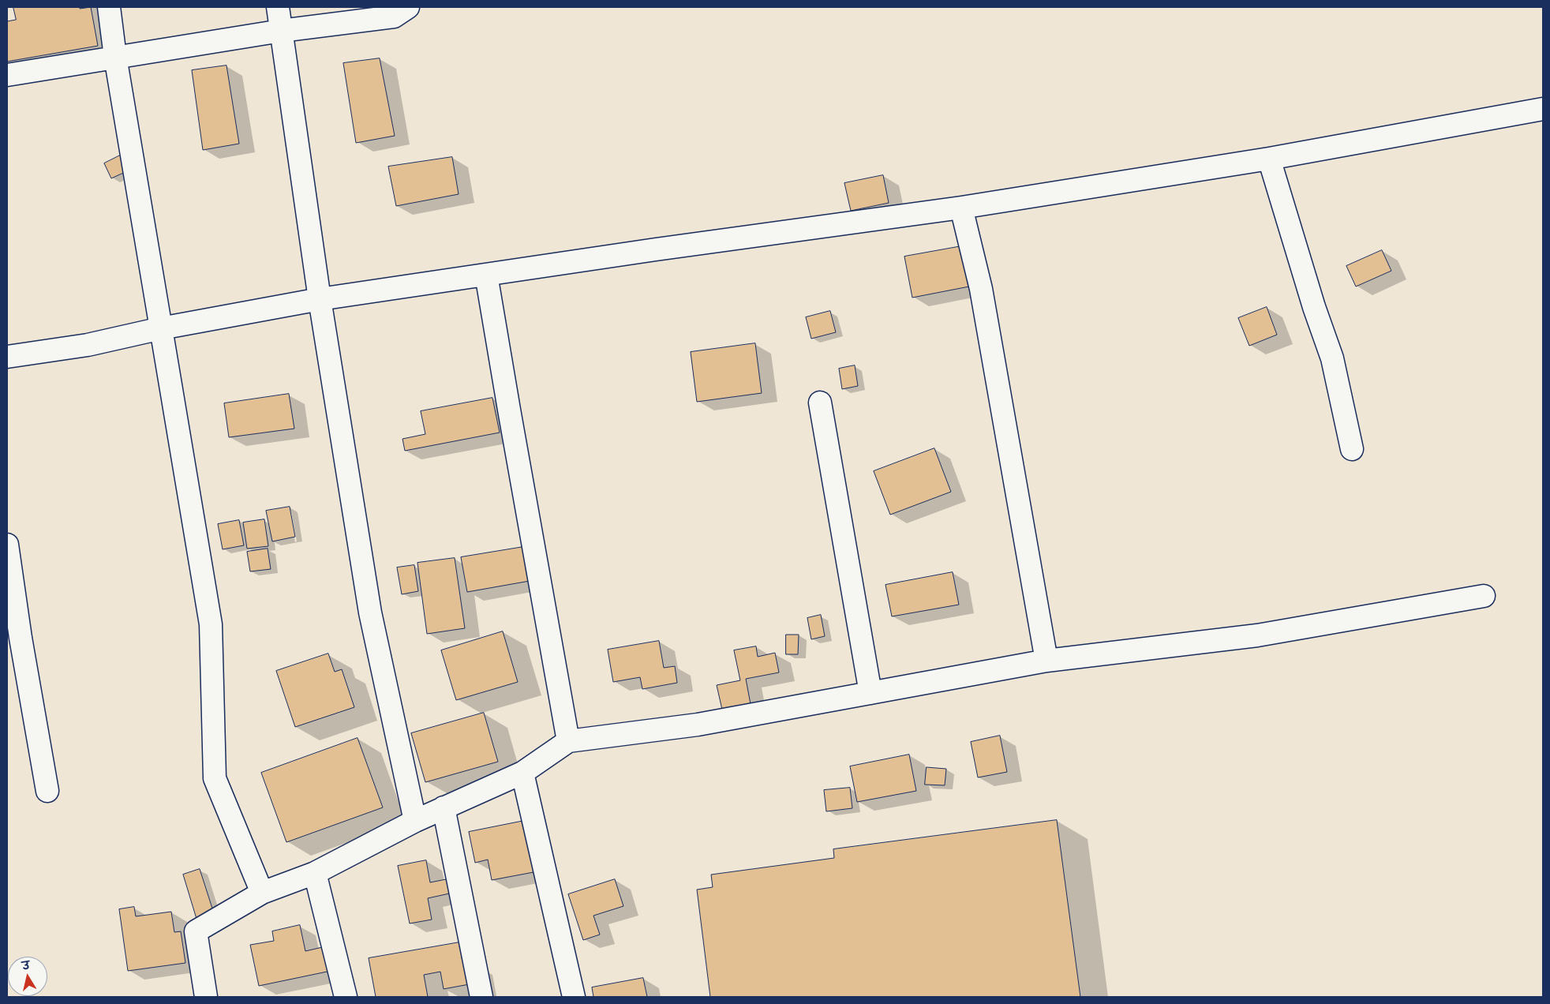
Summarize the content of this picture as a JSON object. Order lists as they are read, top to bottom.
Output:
{
  "north": "top"
}
